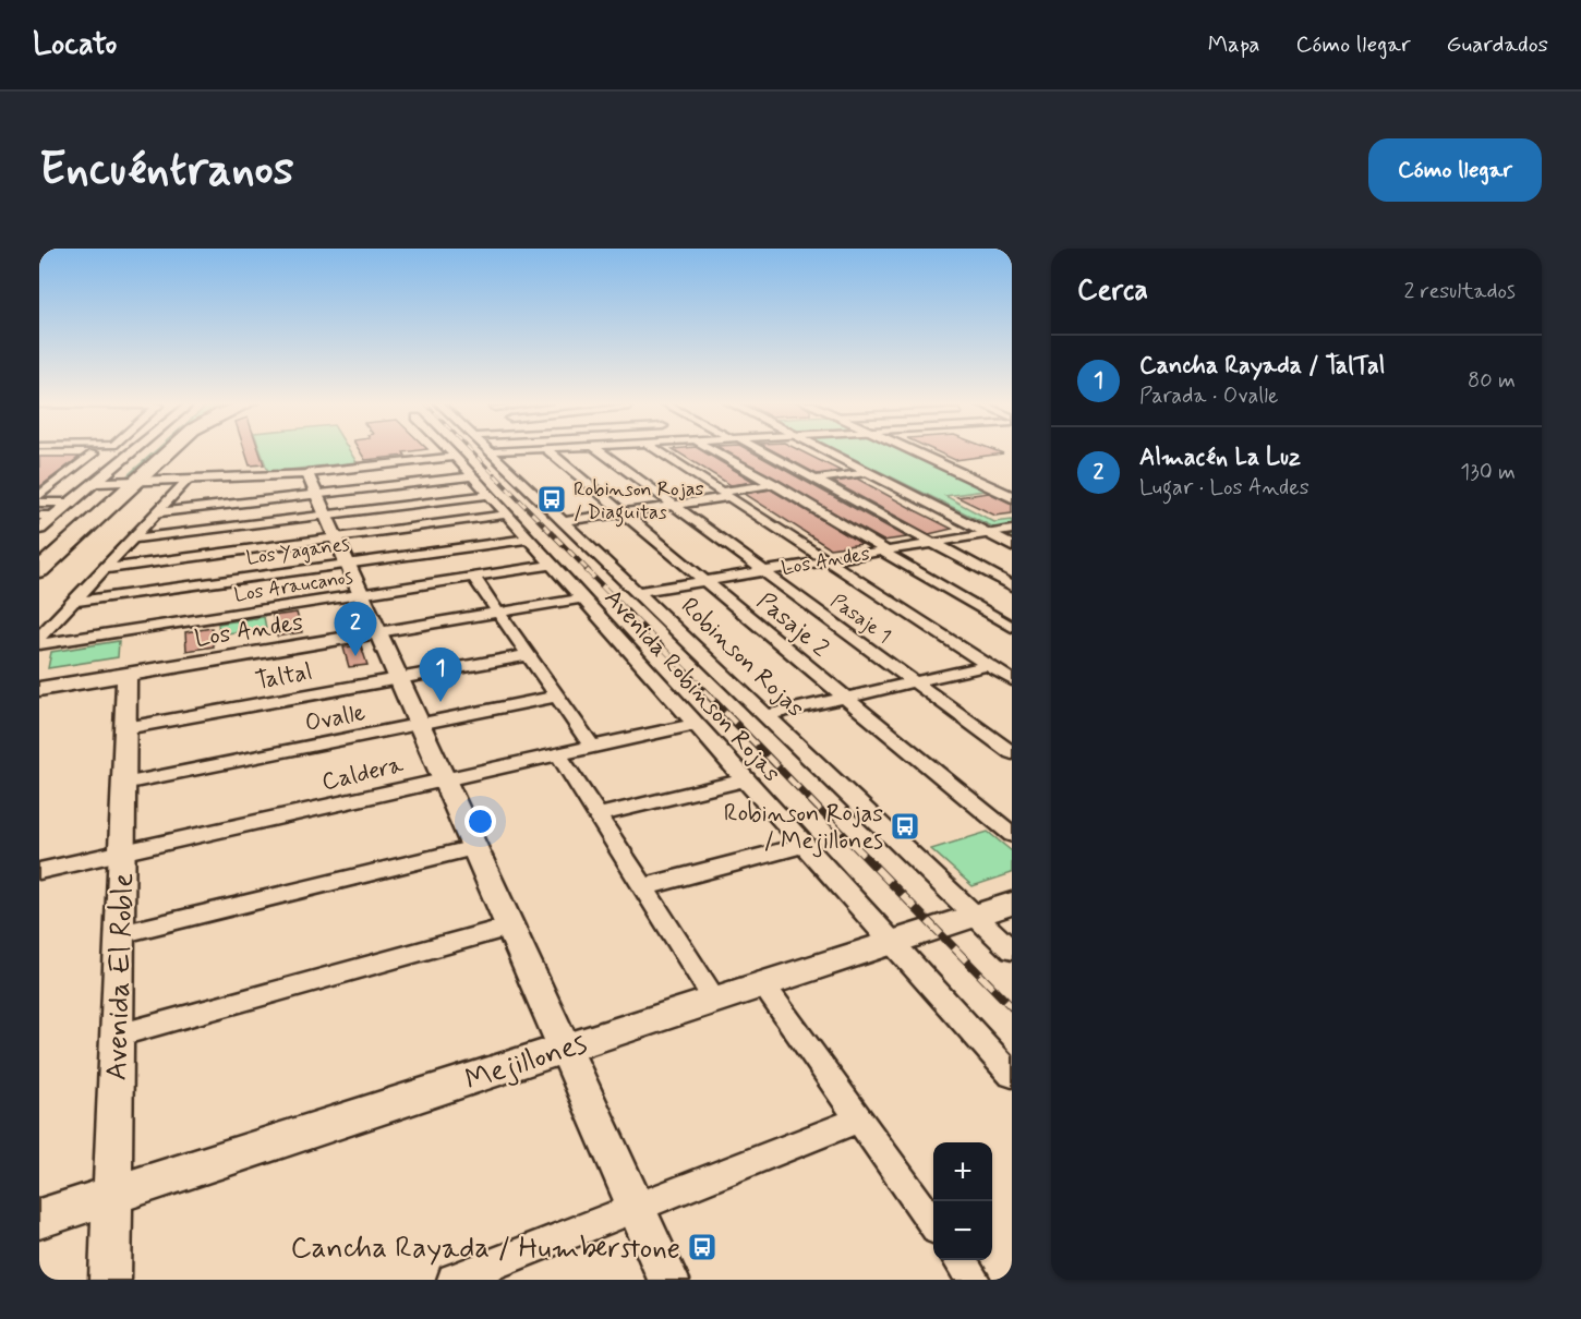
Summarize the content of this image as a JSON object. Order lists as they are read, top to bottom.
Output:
{
  "streets": {
    "street": [
      "Los Yaganes",
      "Los Andes",
      "Los Araucanos",
      "Pasaje 1",
      "Pasaje 2",
      "Robinson Rojas",
      "Taltal",
      "Avenida Robinson Rojas",
      "Ovalle",
      "Caldera",
      "Avenida El Roble",
      "Mejillones"
    ]
  },
  "crossings": [
    ["Los Yaganes", "Avenida Robinson Rojas"],
    ["Los Andes", "Pasaje 1"],
    ["Los Andes", "Pasaje 2"],
    ["Los Andes", "Robinson Rojas"],
    ["Los Andes", "Avenida Robinson Rojas"],
    ["Los Andes", "Avenida El Roble"],
    ["Los Araucanos", "Avenida Robinson Rojas"],
    ["Robinson Rojas", "Mejillones"],
    ["Taltal", "Avenida El Roble"],
    ["Avenida Robinson Rojas", "Caldera"],
    ["Avenida Robinson Rojas", "Mejillones"],
    ["Ovalle", "Avenida El Roble"],
    ["Caldera", "Avenida El Roble"],
    ["Avenida El Roble", "Mejillones"]
  ],
  "places": {
    "bus stop": ["Robinson Rojas / Diaguitas", "Robinson Rojas / Mejillones", "Cancha Rayada / Humberstone"]
  },
  "page": {
    "header": "Locato",
    "nav": ["Mapa", "Cómo llegar", "Guardados"],
    "buttons": "Cómo llegar",
    "title": "Encuéntranos",
    "heading": ["Cerca", "2 resultados"],
    "list": [
      {
        "mark": "1",
        "name": "Cancha Rayada / TalTal",
        "note": "Parada · Ovalle",
        "value": "80 m"
      },
      {
        "mark": "2",
        "name": "Almacén La Luz",
        "note": "Lugar · Los Andes",
        "value": "130 m"
      }
    ],
    "pins": ["2", "1"],
    "map_buttons": ["+", "−"]
  }
}
